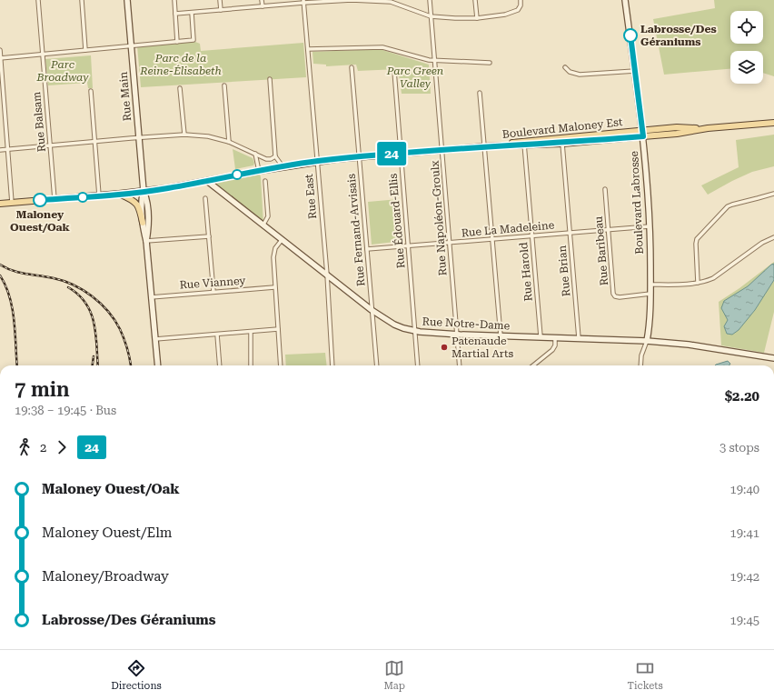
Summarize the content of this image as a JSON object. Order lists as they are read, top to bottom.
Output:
{
  "streets": {
    "main road": ["Boulevard Maloney Est"],
    "street": [
      "Rue Main",
      "Rue Balsam",
      "Rue East",
      "Boulevard Labrosse",
      "Rue Napoléon-Groulx",
      "Rue Édouard-Ellis",
      "Rue La Madeleine",
      "Rue Fernand-Arvisais",
      "Rue Baribeau",
      "Rue Brian",
      "Rue Harold",
      "Rue Vianney",
      "Rue Notre-Dame"
    ]
  },
  "crossings": [
    ["Rue Main", "Boulevard Maloney Est"],
    ["Rue Main", "Rue Vianney"],
    ["Rue Balsam", "Boulevard Maloney Est"],
    ["Boulevard Maloney Est", "Rue East"],
    ["Boulevard Maloney Est", "Boulevard Labrosse"],
    ["Boulevard Maloney Est", "Rue Napoléon-Groulx"],
    ["Boulevard Maloney Est", "Rue Édouard-Ellis"],
    ["Boulevard Maloney Est", "Rue Fernand-Arvisais"],
    ["Boulevard Maloney Est", "Rue Brian"],
    ["Boulevard Maloney Est", "Rue Harold"],
    ["Boulevard Maloney Est", "Rue Notre-Dame"],
    ["Rue East", "Rue Notre-Dame"],
    ["Boulevard Labrosse", "Rue La Madeleine"],
    ["Boulevard Labrosse", "Rue Baribeau"],
    ["Boulevard Labrosse", "Rue Notre-Dame"],
    ["Rue Napoléon-Groulx", "Rue La Madeleine"],
    ["Rue Napoléon-Groulx", "Rue Notre-Dame"],
    ["Rue Édouard-Ellis", "Rue La Madeleine"],
    ["Rue Édouard-Ellis", "Rue Notre-Dame"],
    ["Rue La Madeleine", "Rue Fernand-Arvisais"],
    ["Rue La Madeleine", "Rue Baribeau"],
    ["Rue La Madeleine", "Rue Brian"],
    ["Rue La Madeleine", "Rue Harold"],
    ["Rue Fernand-Arvisais", "Rue Notre-Dame"],
    ["Rue Brian", "Rue Notre-Dame"],
    ["Rue Harold", "Rue Notre-Dame"]
  ],
  "parks": ["Parc de la Reine-Élisabeth", "Parc Broadway", "Parc Green Valley"],
  "places": ["Labrosse/Des Géraniums", "Maloney Ouest/Oak", "Patenaude Martial Arts"],
  "lines": ["bus line 24"],
  "page": {
    "on_map": "24",
    "heading": ["7 min", "19:38 – 19:45 · Bus", "$2.20"],
    "legs": ["2", "24", "3 stops"],
    "list": [
      {
        "name": "Maloney Ouest/Oak",
        "value": "19:40"
      },
      {
        "name": "Maloney Ouest/Elm",
        "value": "19:41"
      },
      {
        "name": "Maloney/Broadway",
        "value": "19:42"
      },
      {
        "name": "Labrosse/Des Géraniums",
        "value": "19:45"
      }
    ],
    "tabs": ["Directions", "Map", "Tickets"]
  }
}
